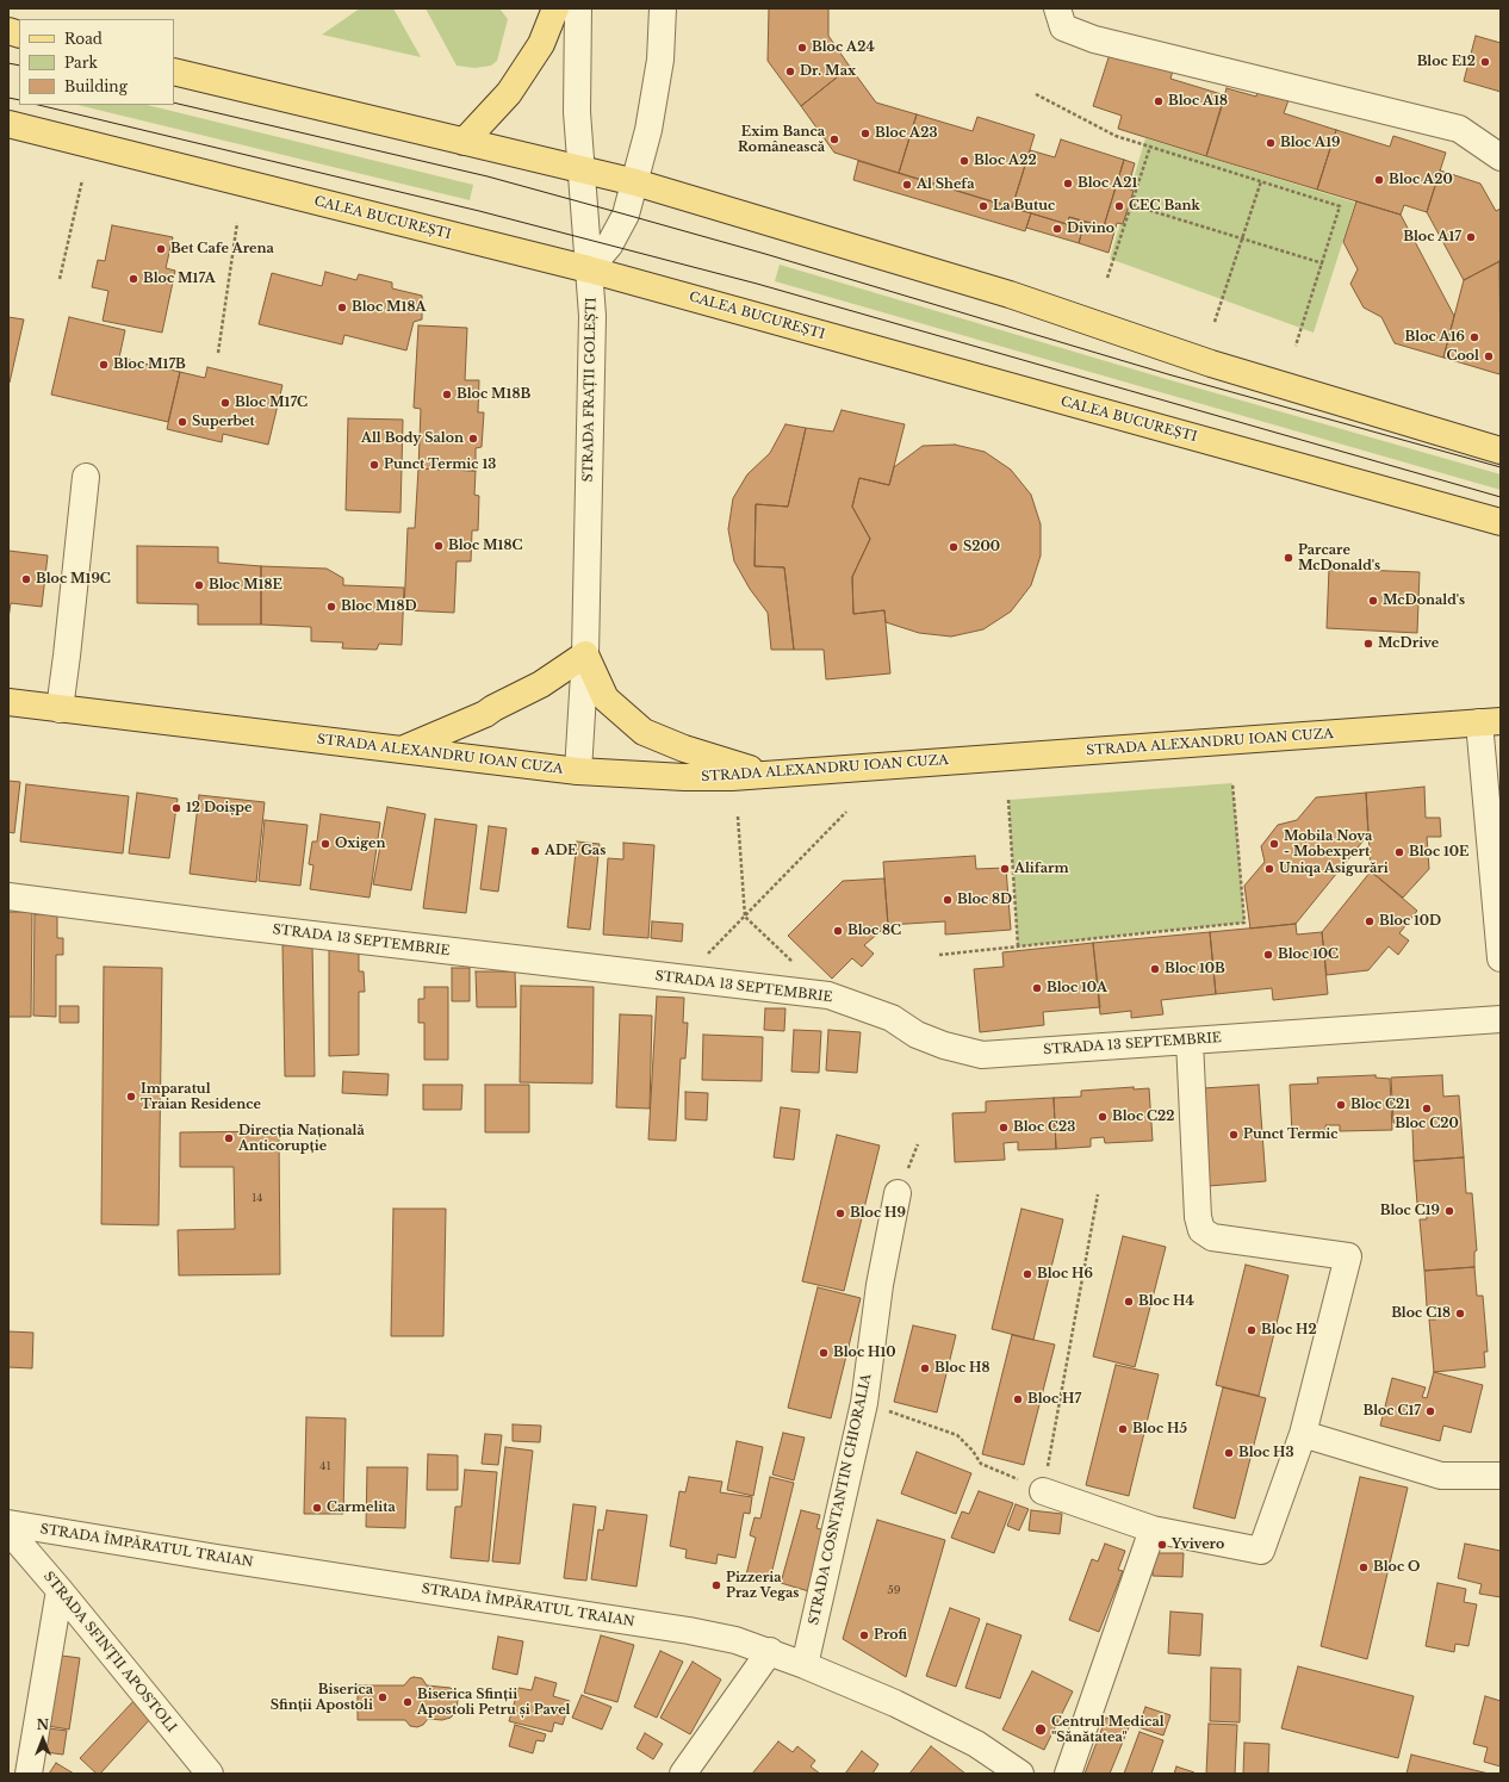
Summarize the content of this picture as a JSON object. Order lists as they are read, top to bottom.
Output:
{
  "streets": {
    "main road": ["CALEA BUCUREȘTI", "STRADA ALEXANDRU IOAN CUZA"],
    "street": [
      "STRADA FRAȚII GOLEȘTI",
      "STRADA 13 SEPTEMBRIE",
      "STRADA COSNTANTIN CHIORALIA",
      "STRADA ÎMPĂRATUL TRAIAN",
      "STRADA SFINȚII APOSTOLI"
    ]
  },
  "crossings": [
    ["CALEA BUCUREȘTI", "STRADA FRAȚII GOLEȘTI"],
    ["STRADA FRAȚII GOLEȘTI", "STRADA ALEXANDRU IOAN CUZA"],
    ["STRADA COSNTANTIN CHIORALIA", "STRADA ÎMPĂRATUL TRAIAN"]
  ],
  "places": [
    "Bloc A24",
    "Bloc E12",
    "Dr. Max",
    "Bloc A18",
    "Bloc A23",
    "Exim Banca Românească",
    "Bloc A19",
    "Bloc A22",
    "Bloc A20",
    "Bloc A21",
    "Al Shefa",
    "La Butuc",
    "CEC Bank",
    "Divino",
    "Bloc A17",
    "Bet Cafe Arena",
    "Bloc M17A",
    "Bloc M18A",
    "Bloc A16",
    "Cool",
    "Bloc M17B",
    "Bloc M18B",
    "Bloc M17C",
    "Superbet",
    "All Body Salon",
    "Punct Termic 13",
    "Bloc M18C",
    "S200",
    "Parcare McDonald's",
    "Bloc M19C",
    "Bloc M18E",
    "McDonald's",
    "Bloc M18D",
    "McDrive",
    "12 Doișpe",
    "Oxigen",
    "Mobila Nova - Mobexpert",
    "ADE Gas",
    "Bloc 10E",
    "Alifarm",
    "Uniqa Asigurări",
    "Bloc 8D",
    "Bloc 10D",
    "Bloc 8C",
    "Bloc 10C",
    "Bloc 10B",
    "Bloc 10A",
    "Imparatul Traian Residence",
    "Bloc C21",
    "Bloc C20",
    "Bloc C22",
    "Bloc C23",
    "Punct Termic",
    "Direcția Națională Anticorupție",
    "Bloc C19",
    "Bloc H9",
    "Bloc H6",
    "Bloc H4",
    "Bloc C18",
    "Bloc H2",
    "Bloc H10",
    "Bloc H8",
    "Bloc H7",
    "Bloc C17",
    "Bloc H5",
    "Bloc H3",
    "Carmelita",
    "Yvivero",
    "Bloc O",
    "Pizzeria Praz Vegas",
    "Profi",
    "Biserica Sfinții Apostoli",
    "Biserica Sfinții Apostoli Petru și Pavel",
    "Centrul Medical \"Sănătatea\""
  ],
  "house_numbers": ["14", "41", "59"],
  "legend": ["Road", "Park", "Building"],
  "north": "top"
}
